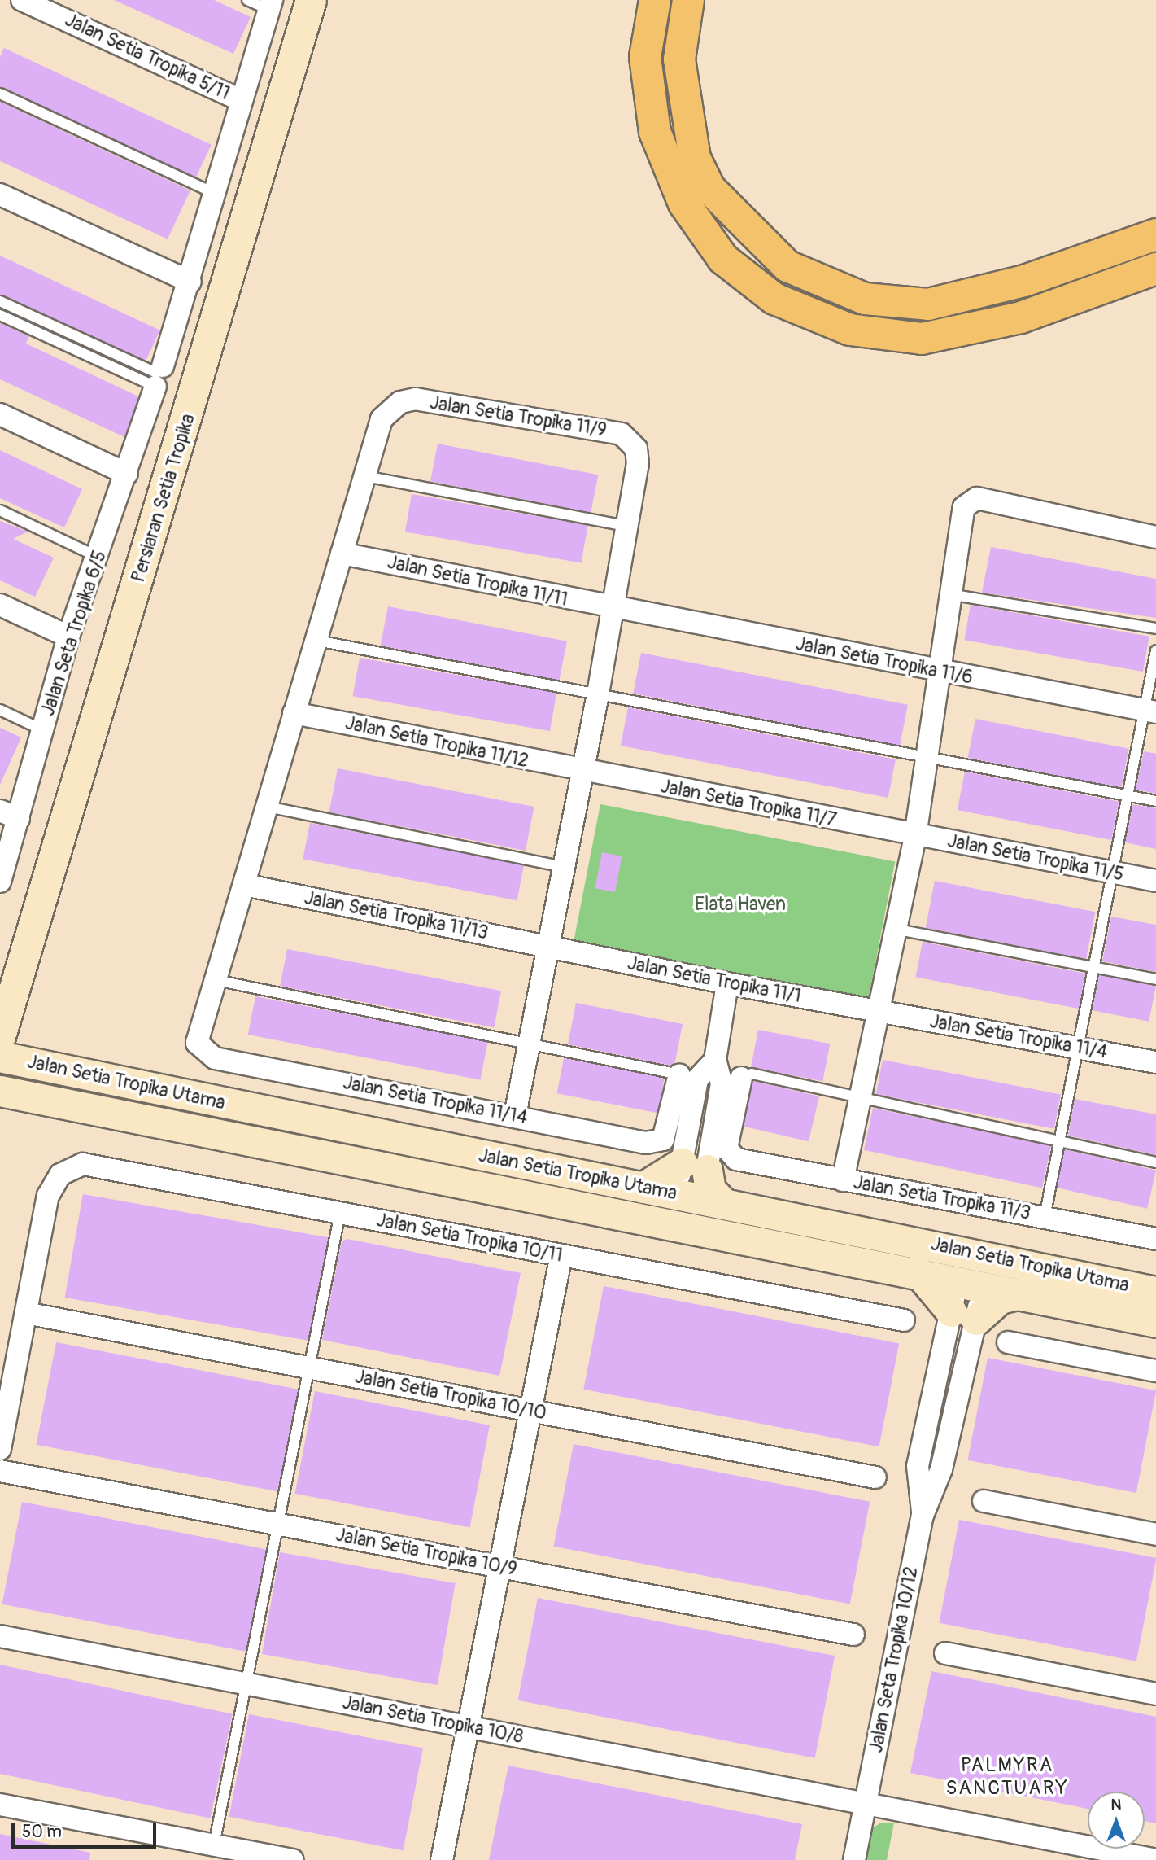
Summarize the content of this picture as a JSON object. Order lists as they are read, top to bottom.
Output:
{
  "streets": {
    "main road": ["Persiaran Setia Tropika", "Jalan Setia Tropika Utama"],
    "street": [
      "Jalan Setia Tropika 5/11",
      "Jalan Setia Tropika 11/9",
      "Jalan Setia Tropika 11/11",
      "Jalan Seta Tropika 6/5",
      "Jalan Setia Tropika 11/6",
      "Jalan Setia Tropika 11/12",
      "Jalan Setia Tropika 11/7",
      "Jalan Setia Tropika 11/5",
      "Jalan Setia Tropika 11/13",
      "Jalan Setia Tropika 11/1",
      "Jalan Setia Tropika 11/4",
      "Jalan Setia Tropika 11/14",
      "Jalan Setia Tropika 11/3",
      "Jalan Setia Tropika 10/11",
      "Jalan Setia Tropika 10/10",
      "Jalan Setia Tropika 10/9",
      "Jalan Seta Tropika 10/12",
      "Jalan Setia Tropika 10/8"
    ]
  },
  "crossings": [
    ["Jalan Setia Tropika 11/11", "Jalan Setia Tropika 11/6"],
    ["Jalan Setia Tropika 11/12", "Jalan Setia Tropika 11/7"],
    ["Jalan Setia Tropika 11/7", "Jalan Setia Tropika 11/5"],
    ["Jalan Setia Tropika 11/13", "Jalan Setia Tropika 11/1"],
    ["Jalan Setia Tropika 11/1", "Jalan Setia Tropika 11/4"],
    ["Jalan Setia Tropika Utama", "Jalan Seta Tropika 10/12"],
    ["Jalan Setia Tropika 10/11", "Jalan Setia Tropika 10/10"],
    ["Jalan Seta Tropika 10/12", "Jalan Setia Tropika 10/8"]
  ],
  "districts": ["PALMYRA SANCTUARY"],
  "parks": ["Elata Haven"],
  "scale_bar": "50 m",
  "north": "top"
}
